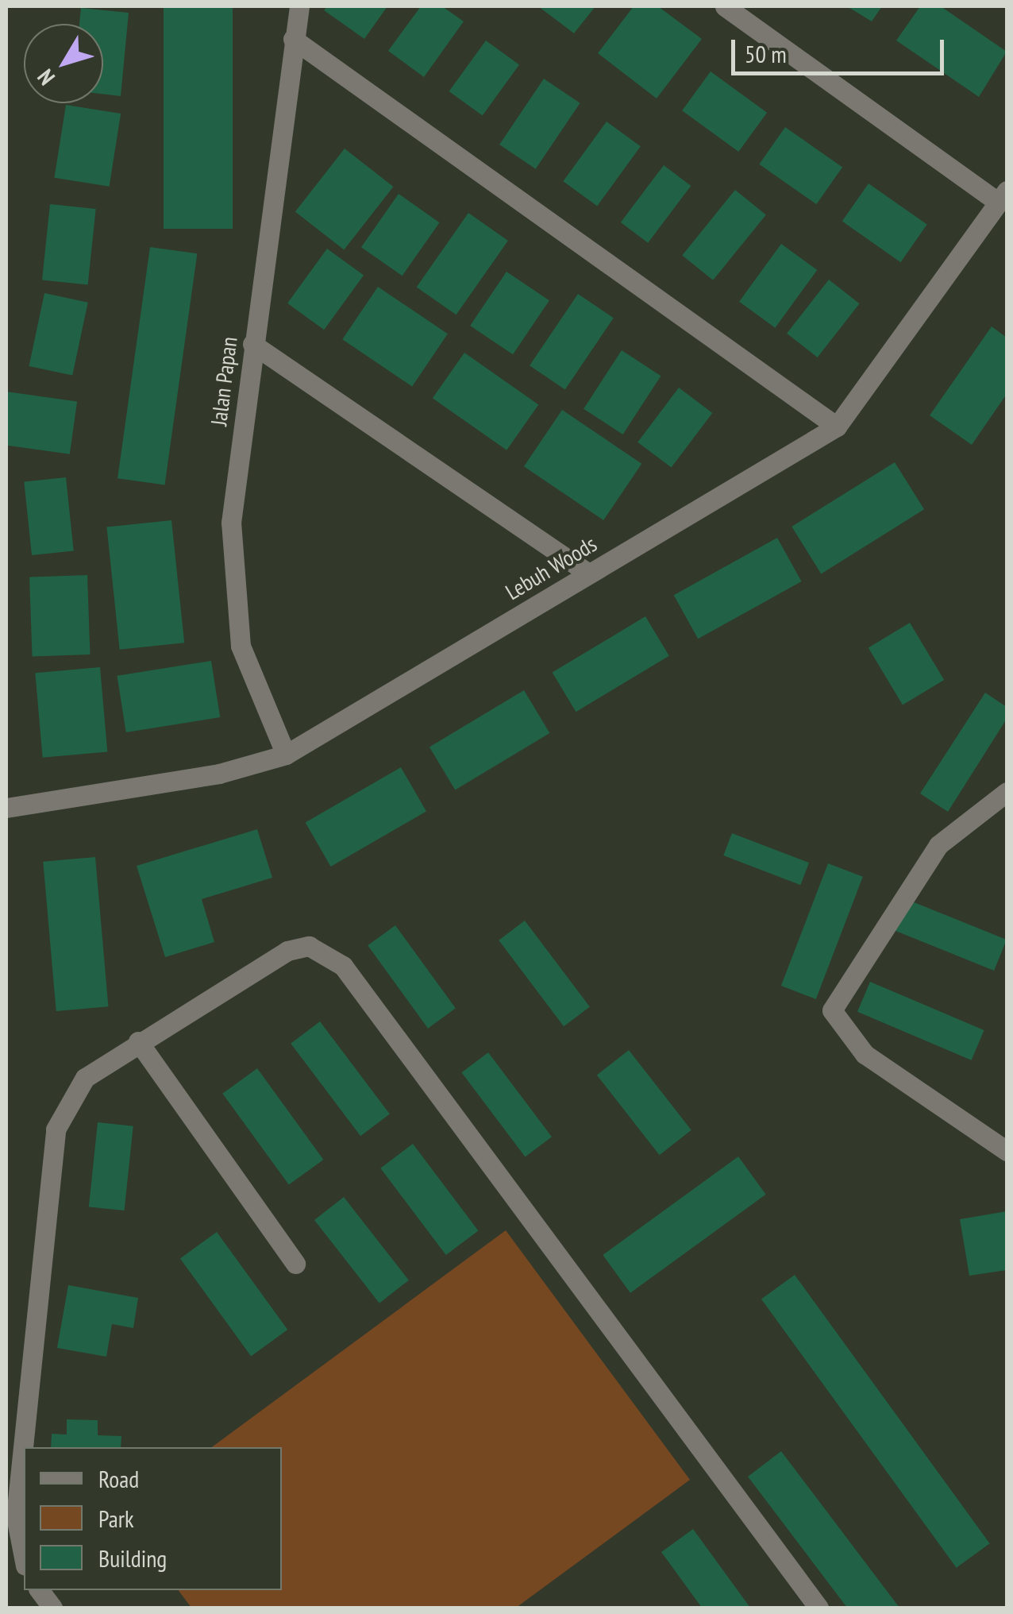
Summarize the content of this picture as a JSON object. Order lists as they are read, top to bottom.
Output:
{
  "streets": {
    "street": ["Jalan Papan", "Lebuh Woods"]
  },
  "crossings": [
    ["Jalan Papan", "Lebuh Woods"]
  ],
  "legend": ["Road", "Park", "Building"],
  "scale_bar": "50 m",
  "north": "bottom left"
}
